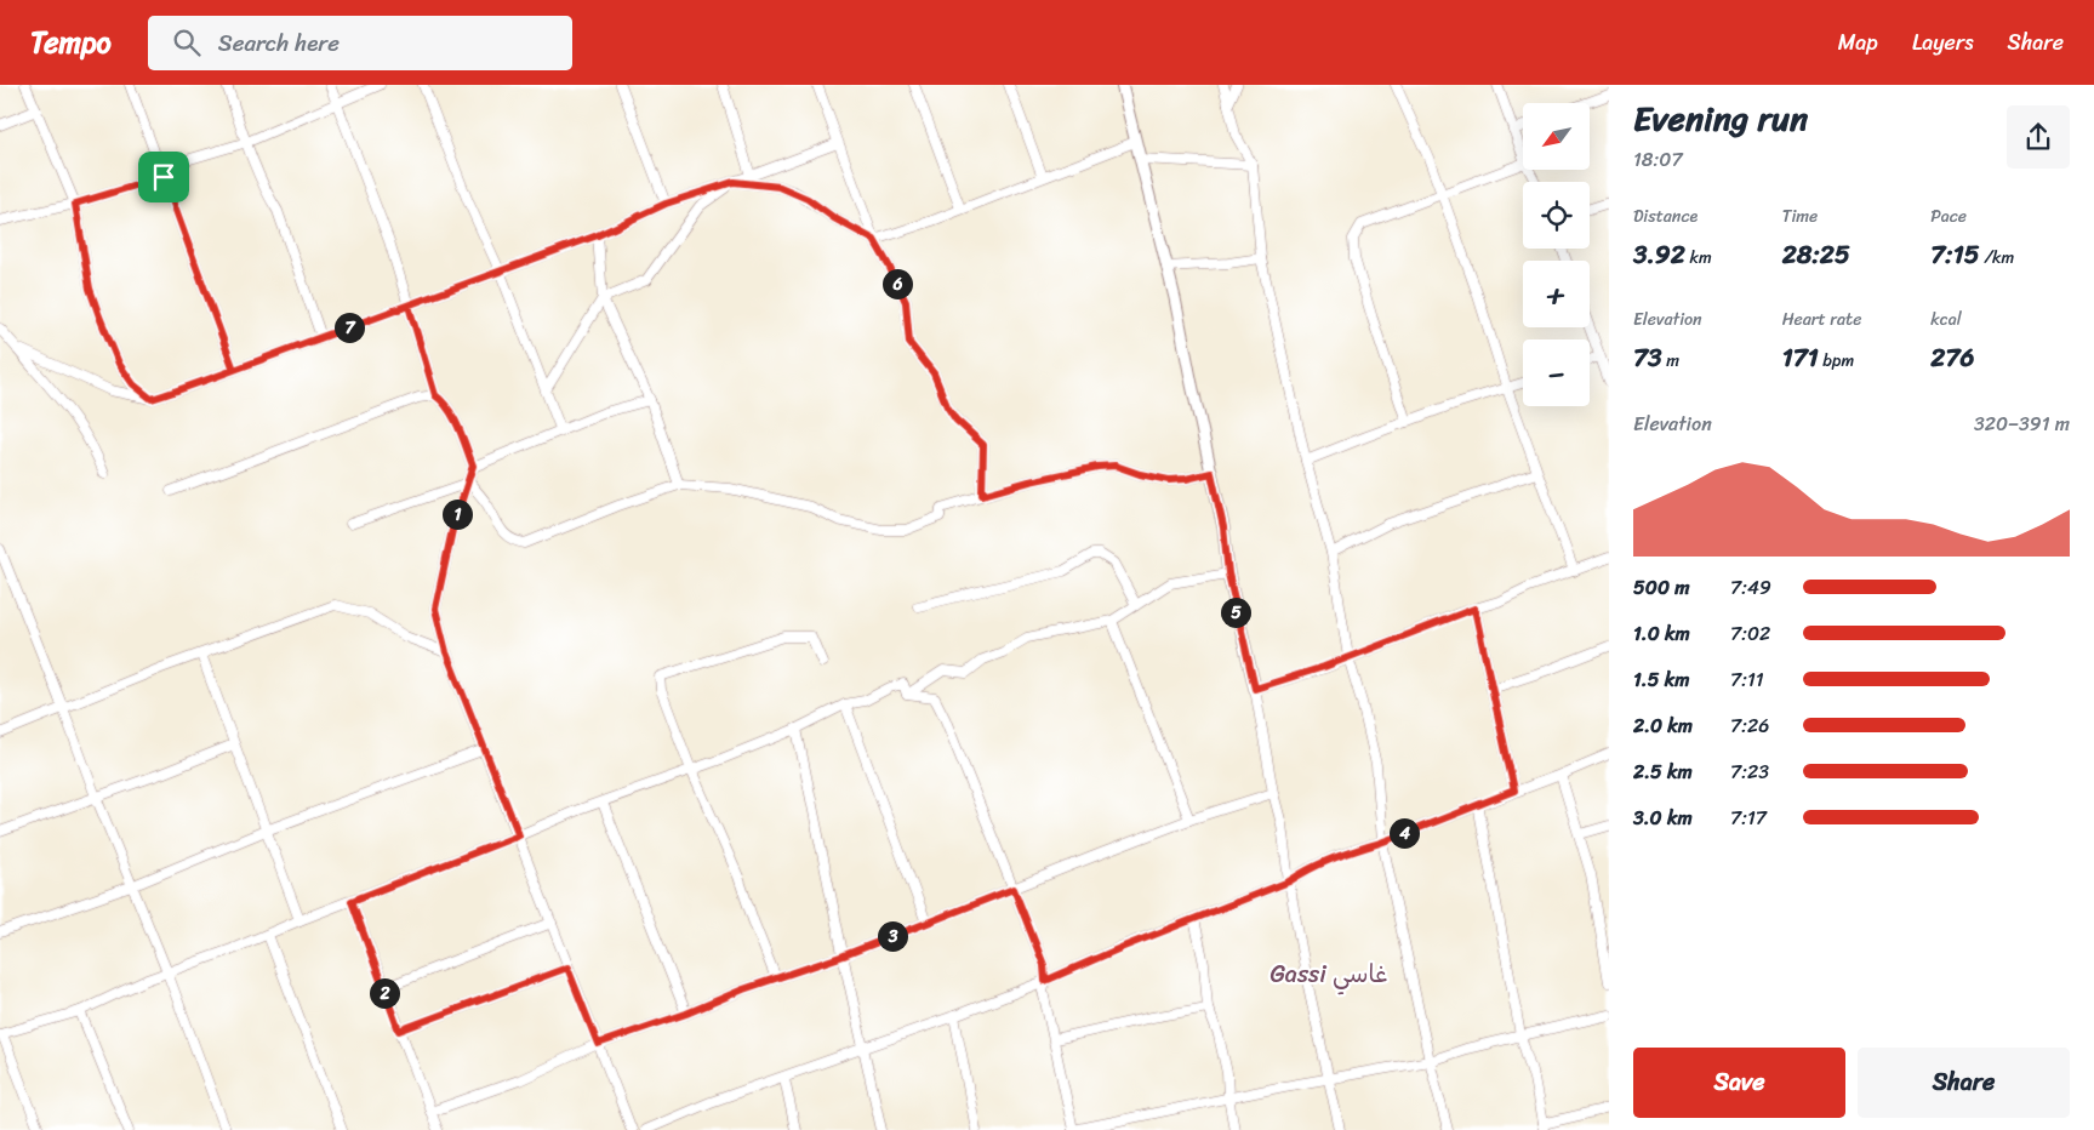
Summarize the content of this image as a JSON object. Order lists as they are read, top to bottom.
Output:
{
  "districts": ["Gassi غاسي"],
  "north": "bottom left",
  "page": {
    "header": "Tempo",
    "search": "Search here",
    "nav": ["Map", "Layers", "Share"],
    "heading": ["Evening run", "18:07"],
    "map_buttons": ["+", "−"],
    "stats": [
      ["Distance", "3.92 km"],
      ["Time", "28:25"],
      ["Pace", "7:15 /km"],
      ["Elevation", "73 m"],
      ["Heart rate", "171 bpm"],
      ["kcal", "276"]
    ],
    "pins": [
      "6",
      "7",
      "1",
      "5",
      "4",
      "3",
      "2"
    ],
    "chart": ["Elevation", "320–391 m"],
    "list": [
      {
        "name": "500 m",
        "note": "7:49"
      },
      {
        "name": "1.0 km",
        "note": "7:02"
      },
      {
        "name": "1.5 km",
        "note": "7:11"
      },
      {
        "name": "2.0 km",
        "note": "7:26"
      },
      {
        "name": "2.5 km",
        "note": "7:23"
      },
      {
        "name": "3.0 km",
        "note": "7:17"
      }
    ],
    "buttons": ["Save", "Share"]
  }
}
